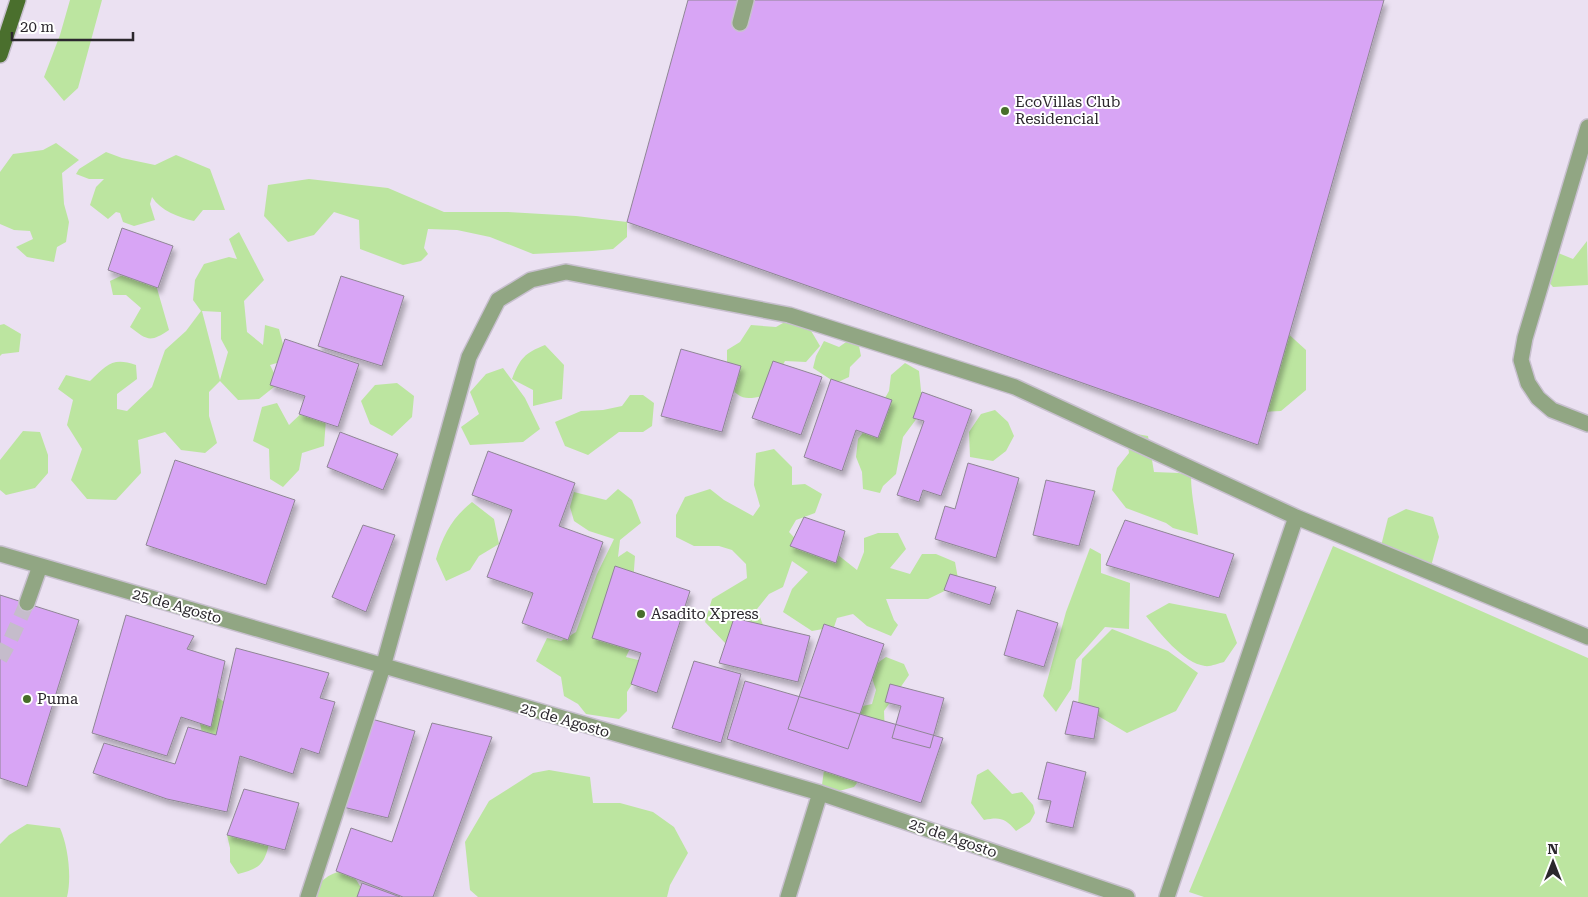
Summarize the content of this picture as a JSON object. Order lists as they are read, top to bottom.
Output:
{
  "streets": {
    "street": ["25 de Agosto"]
  },
  "places": ["EcoVillas Club Residencial", "Asadito Xpress", "Puma"],
  "scale_bar": "20 m",
  "north": "top"
}
